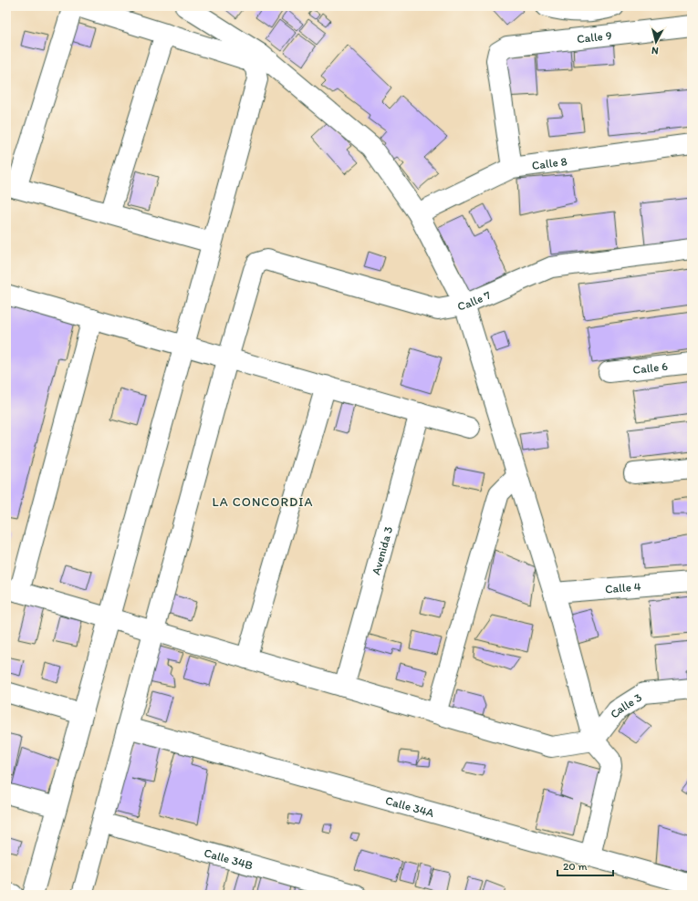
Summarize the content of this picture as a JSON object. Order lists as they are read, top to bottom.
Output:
{
  "streets": {
    "street": [
      "Calle 9",
      "Calle 8",
      "Calle 7",
      "Calle 6",
      "Avenida 3",
      "Calle 4",
      "Calle 3",
      "Calle 34A",
      "Calle 34B"
    ]
  },
  "crossings": [
    ["Calle 9", "Calle 8"]
  ],
  "districts": ["LA CONCORDIA"],
  "scale_bar": "20 m",
  "north": "bottom"
}
